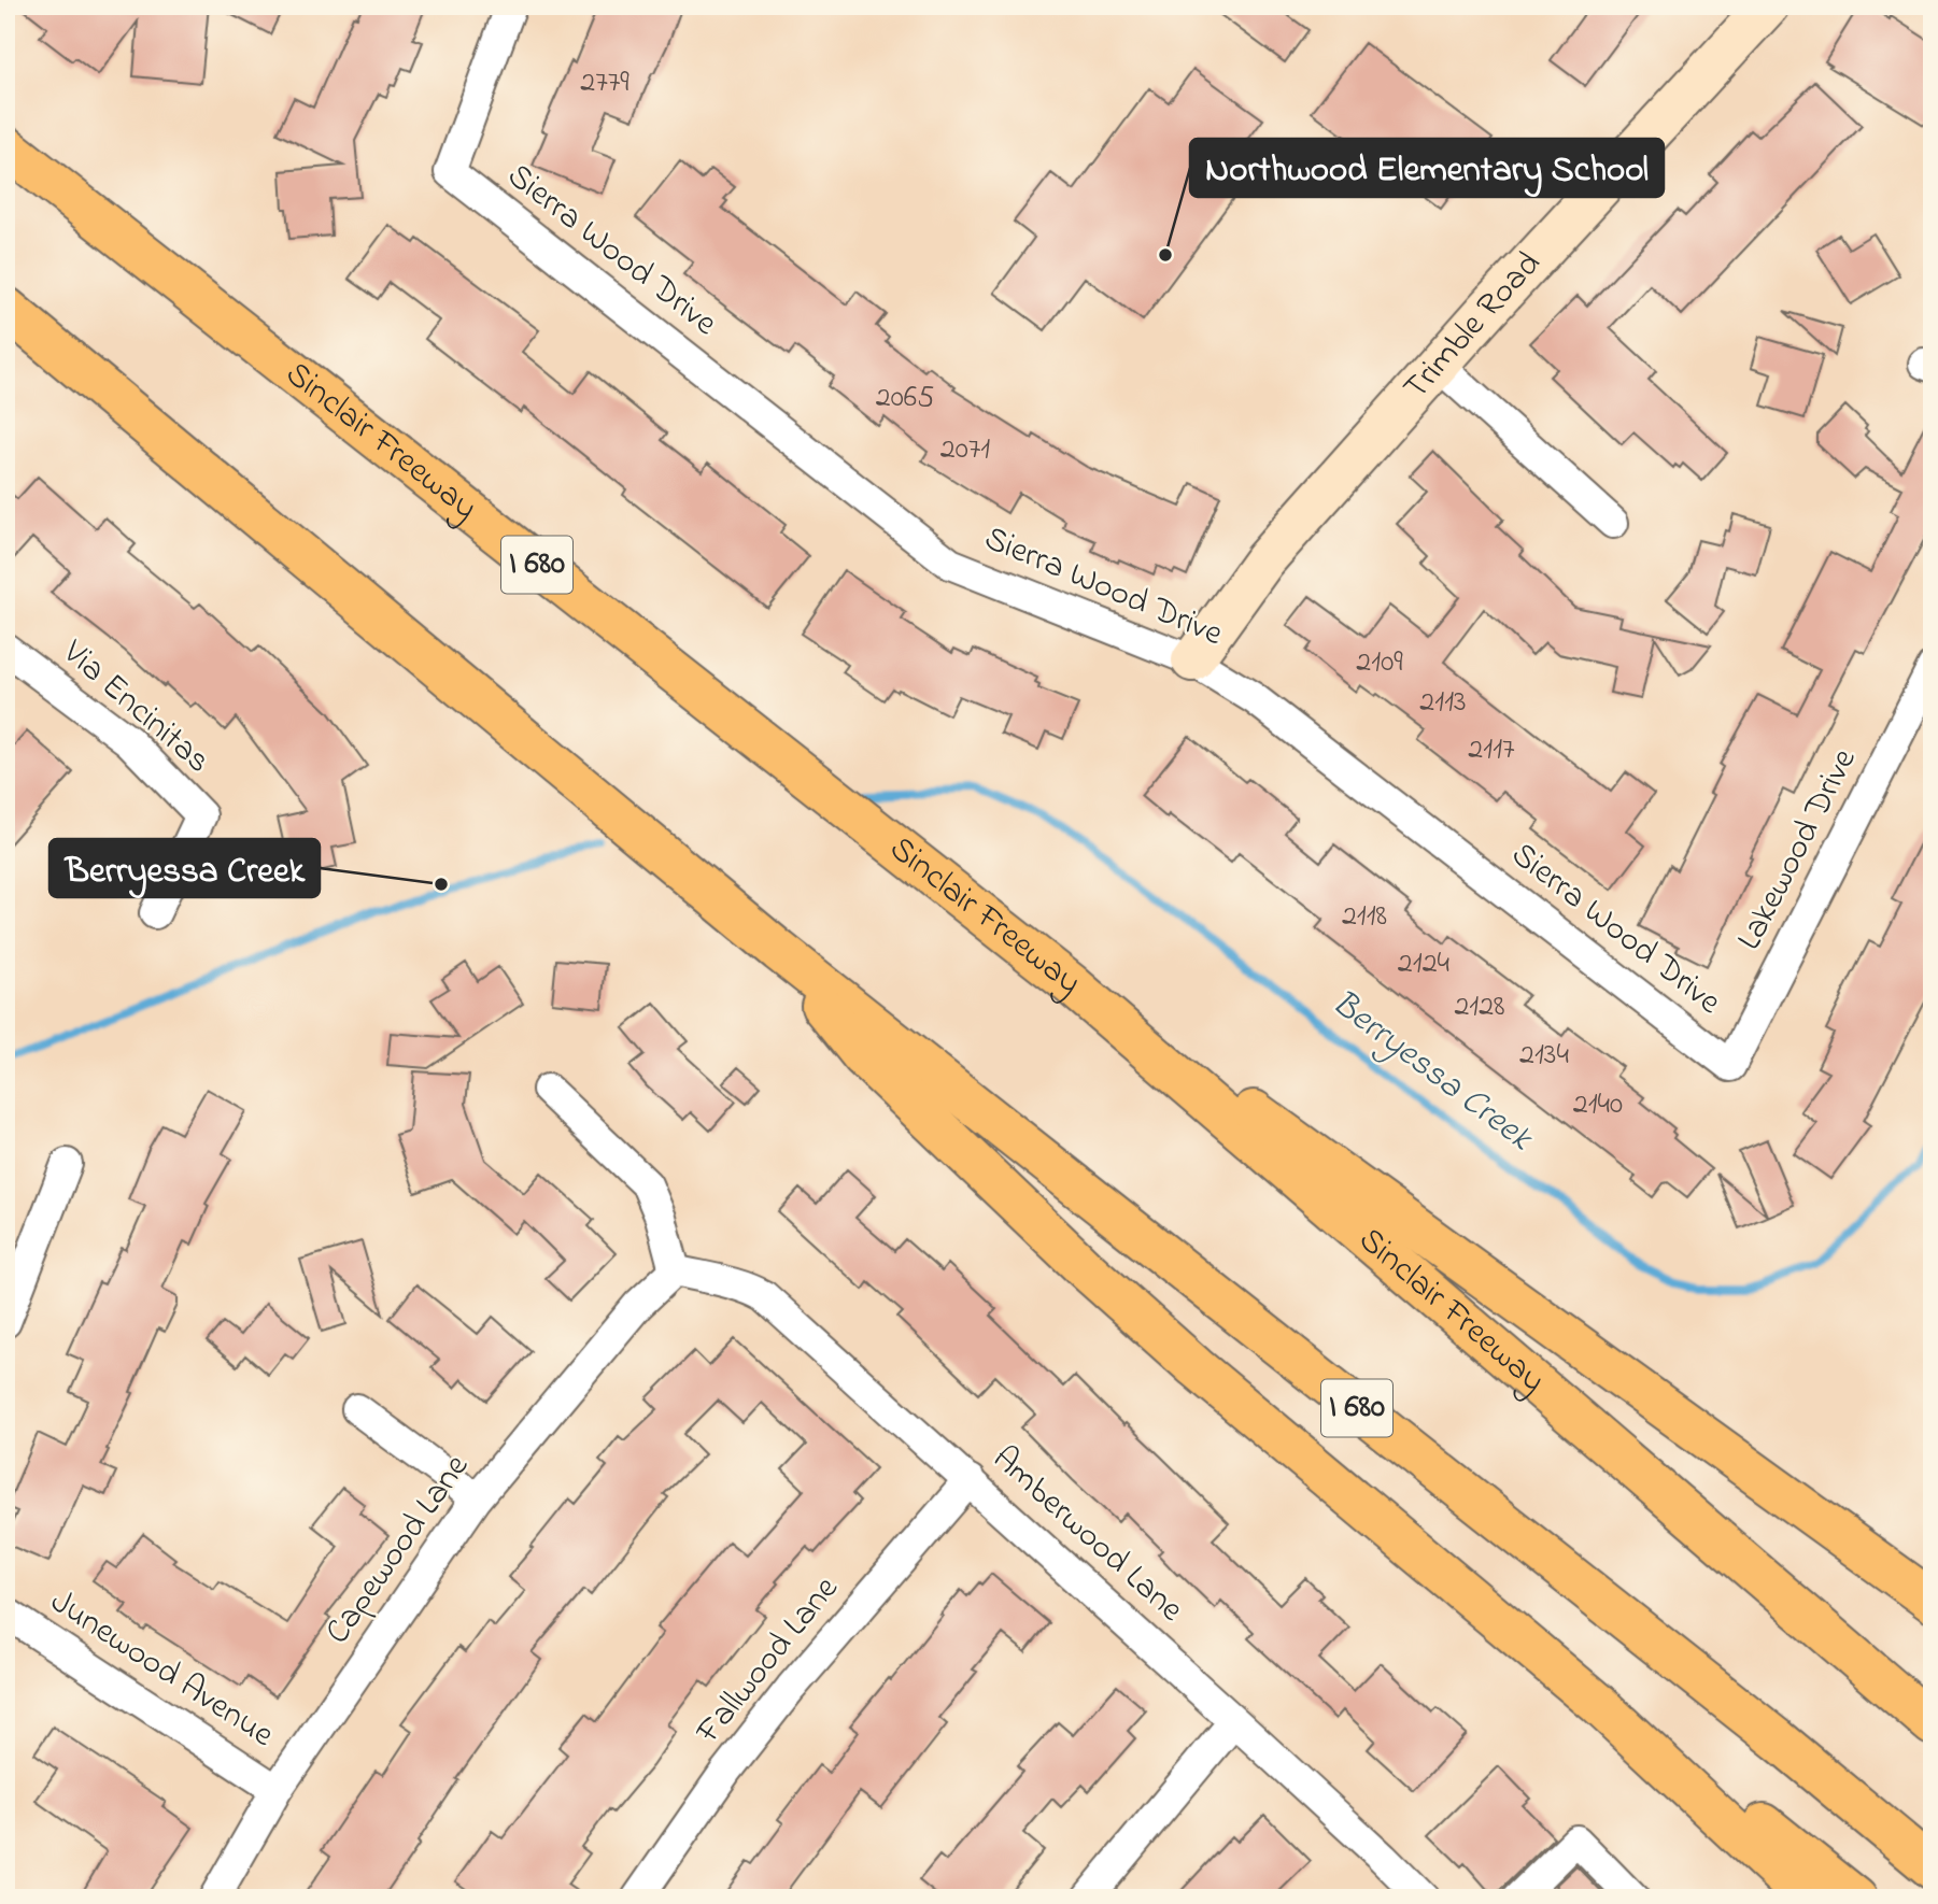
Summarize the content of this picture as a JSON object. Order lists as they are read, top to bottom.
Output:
{
  "streets": {
    "highway": ["Sinclair Freeway", "I 680"],
    "street": [
      "Sierra Wood Drive",
      "Trimble Road",
      "Via Encinitas",
      "Lakewood Drive",
      "Amberwood Lane",
      "Capewood Lane",
      "Fallwood Lane",
      "Junewood Avenue"
    ]
  },
  "crossings": [
    ["Sierra Wood Drive", "Trimble Road"],
    ["Sierra Wood Drive", "Lakewood Drive"],
    ["Amberwood Lane", "Capewood Lane"],
    ["Amberwood Lane", "Fallwood Lane"],
    ["Capewood Lane", "Junewood Avenue"]
  ],
  "water": ["Berryessa Creek"],
  "places": ["Northwood Elementary School", "Berryessa Creek"],
  "house_numbers": [
    "2779",
    "2065",
    "2071",
    "2109",
    "2113",
    "2117",
    "2118",
    "2124",
    "2128",
    "2134",
    "2140"
  ]
}
